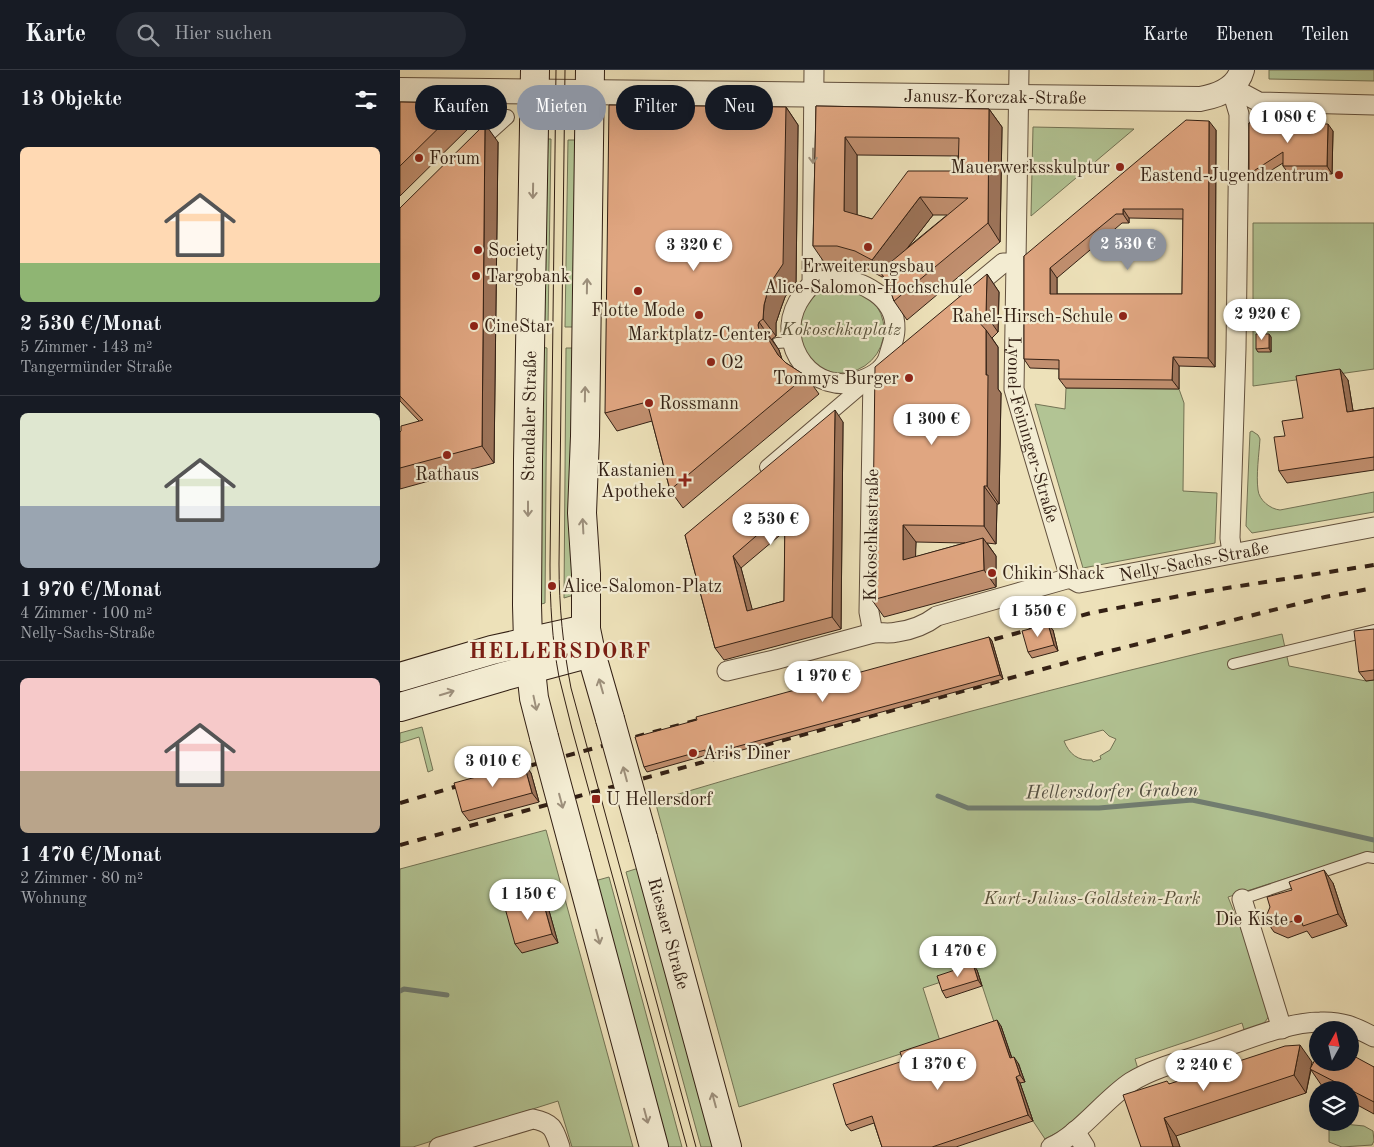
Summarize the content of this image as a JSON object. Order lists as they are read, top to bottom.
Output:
{
  "streets": {
    "main road": ["Stendaler Straße", "Riesaer Straße"],
    "street": [
      "Janusz-Korczak-Straße",
      "Lyonel-Feininger-Straße",
      "Kokoschkastraße",
      "Nelly-Sachs-Straße"
    ]
  },
  "crossings": [
    ["Janusz-Korczak-Straße", "Stendaler Straße"],
    ["Janusz-Korczak-Straße", "Lyonel-Feininger-Straße"],
    ["Lyonel-Feininger-Straße", "Nelly-Sachs-Straße"],
    ["Kokoschkastraße", "Nelly-Sachs-Straße"]
  ],
  "districts": ["HELLERSDORF"],
  "water": ["Hellersdorfer Graben"],
  "parks": ["Kokoschkaplatz", "Kurt-Julius-Goldstein-Park"],
  "places": {
    "other": [
      "Forum",
      "Mauerwerksskulptur",
      "Eastend-Jugendzentrum",
      "Erweiterungsbau Alice-Salomon-Hochschule",
      "Society",
      "Targobank",
      "Flotte Mode",
      "Marktplatz-Center",
      "Rahel-Hirsch-Schule",
      "CineStar",
      "O2",
      "Tommys Burger",
      "Rossmann",
      "Rathaus",
      "Chikin Shack",
      "Alice-Salomon-Platz",
      "Ari's Diner",
      "Die Kiste"
    ],
    "health": ["Kastanien Apotheke"],
    "transit": ["U Hellersdorf"]
  },
  "north": "top",
  "page": {
    "header": "Karte",
    "search": "Hier suchen",
    "nav": ["Karte", "Ebenen", "Teilen"],
    "heading": "13 Objekte",
    "chip": [
      "Kaufen",
      "Mieten",
      "Filter",
      "Neu"
    ],
    "price": [
      "1 080 €",
      "2 530 €",
      "3 320 €",
      "2 920 €",
      "1 300 €",
      "2 530 €",
      "1 550 €",
      "1 970 €",
      "3 010 €",
      "1 150 €",
      "1 470 €",
      "1 370 €",
      "2 240 €"
    ],
    "list": [
      {
        "name": "2 530 €/Monat",
        "note": "5 Zimmer · 143 m² · Tangermünder Straße"
      },
      {
        "name": "1 970 €/Monat",
        "note": "4 Zimmer · 100 m² · Nelly-Sachs-Straße"
      },
      {
        "name": "1 470 €/Monat",
        "note": "2 Zimmer · 80 m² · Wohnung"
      }
    ]
  }
}
